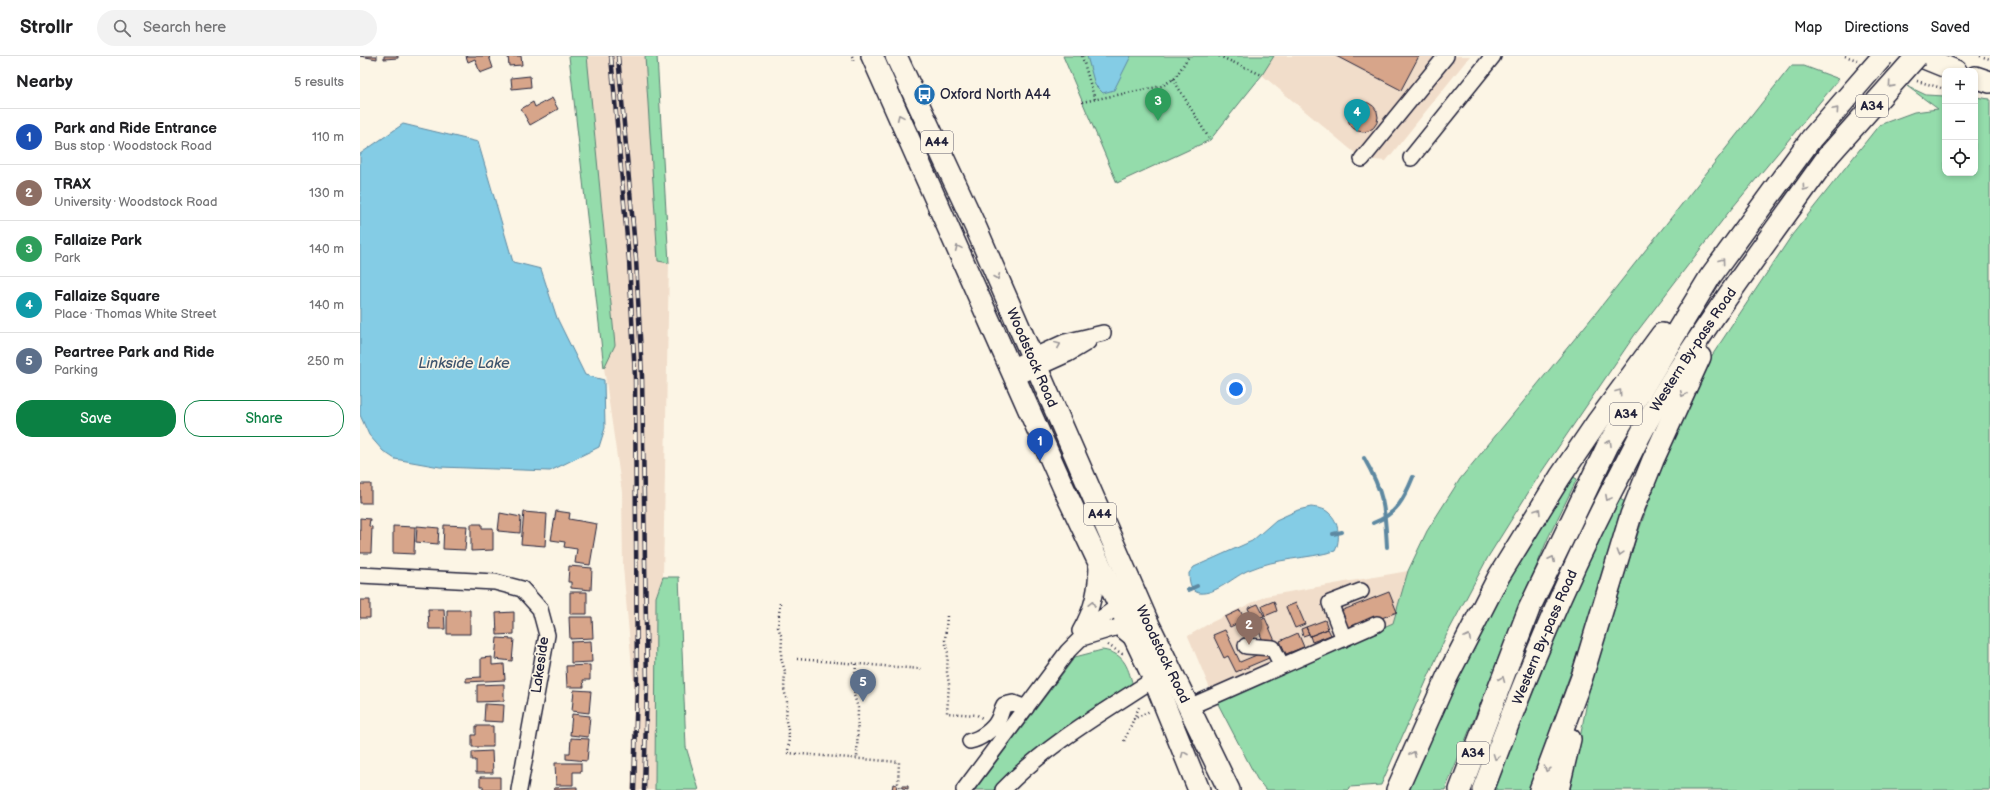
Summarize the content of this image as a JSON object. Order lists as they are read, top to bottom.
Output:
{
  "streets": {
    "highway": [
      "A34",
      "A44",
      "Western By-pass Road",
      "Woodstock Road"
    ],
    "street": ["Lakeside"]
  },
  "crossings": [
    ["A44", "Woodstock Road"]
  ],
  "water": ["Linkside Lake"],
  "places": {
    "bus stop": ["Oxford North A44"]
  },
  "page": {
    "header": "Strollr",
    "search": "Search here",
    "nav": ["Map", "Directions", "Saved"],
    "heading": ["Nearby", "5 results"],
    "map_buttons": ["+", "−"],
    "pins": [
      "3",
      "4",
      "1",
      "2",
      "5"
    ],
    "list": [
      {
        "mark": "1",
        "name": "Park and Ride Entrance",
        "note": "Bus stop · Woodstock Road",
        "value": "110 m"
      },
      {
        "mark": "2",
        "name": "TRAX",
        "note": "University · Woodstock Road",
        "value": "130 m"
      },
      {
        "mark": "3",
        "name": "Fallaize Park",
        "note": "Park",
        "value": "140 m"
      },
      {
        "mark": "4",
        "name": "Fallaize Square",
        "note": "Place · Thomas White Street",
        "value": "140 m"
      },
      {
        "mark": "5",
        "name": "Peartree Park and Ride",
        "note": "Parking",
        "value": "250 m"
      }
    ],
    "buttons": ["Save", "Share"]
  }
}
